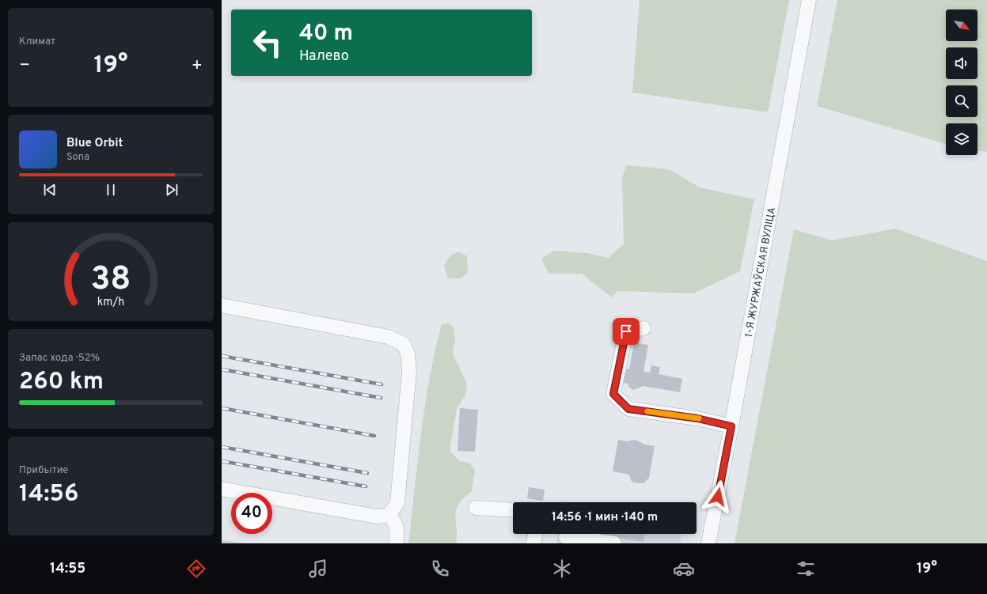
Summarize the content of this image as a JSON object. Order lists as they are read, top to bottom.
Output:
{
  "streets": {
    "street": ["1-Я ЖУРЖАЎСКАЯ ВУЛІЦА"]
  },
  "north": "bottom right",
  "page": {
    "tile": [
      "Климат",
      ["Запас хода · 52%", "260 km"],
      ["Прибытие", "14:56"]
    ],
    "turn": ["40 m", "Налево"],
    "heat": ["−", "19°", "+"],
    "song": ["Blue Orbit", "Sona"],
    "limit": "40",
    "trip": "14:56 · 1 мин · 140 m",
    "tabs": ["14:55", "19°"],
    "gauge": ["38", "km/h"]
  }
}
